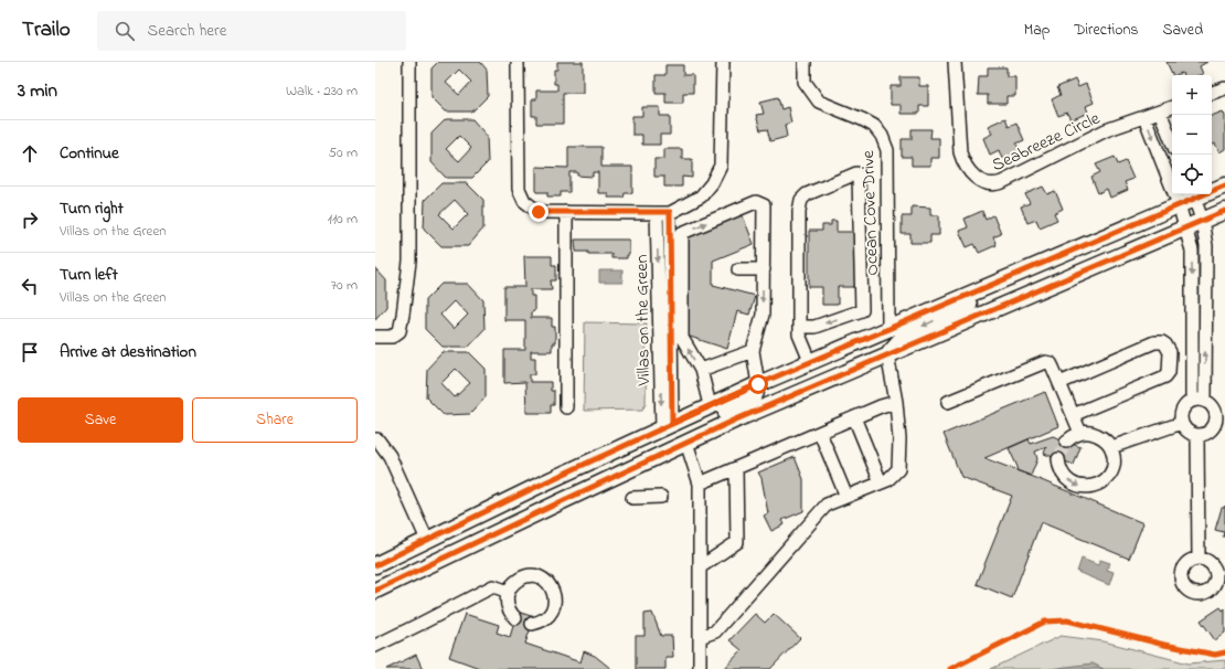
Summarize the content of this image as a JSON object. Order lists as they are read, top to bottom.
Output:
{
  "streets": {
    "street": ["Seabreeze Circle", "Ocean Cove Drive", "Villas on the Green"]
  },
  "page": {
    "header": "Trailo",
    "search": "Search here",
    "nav": ["Map", "Directions", "Saved"],
    "heading": ["3 min", "Walk · 230 m"],
    "map_buttons": ["+", "−"],
    "list": [
      ["Continue", "50 m"],
      ["Turn right", "Villas on the Green", "110 m"],
      ["Turn left", "Villas on the Green", "70 m"],
      "Arrive at destination"
    ],
    "buttons": ["Save", "Share"]
  }
}
